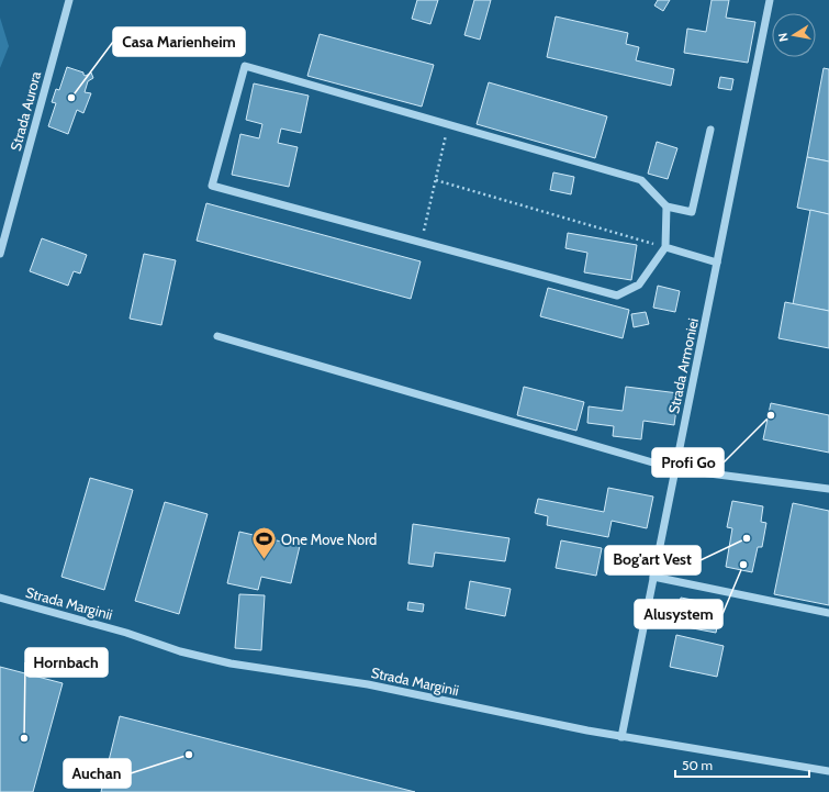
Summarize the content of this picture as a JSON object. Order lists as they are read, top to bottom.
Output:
{
  "streets": {
    "street": ["Strada Aurora", "Strada Armoniei", "Strada Marginii"]
  },
  "crossings": [
    ["Strada Armoniei", "Strada Marginii"]
  ],
  "places": {
    "other": [
      "Casa Marienheim",
      "Profi Go",
      "Bog'art Vest",
      "Alusystem",
      "Hornbach",
      "Auchan"
    ],
    "sports": ["One Move Nord"]
  },
  "scale_bar": "50 m",
  "north": "left"
}
